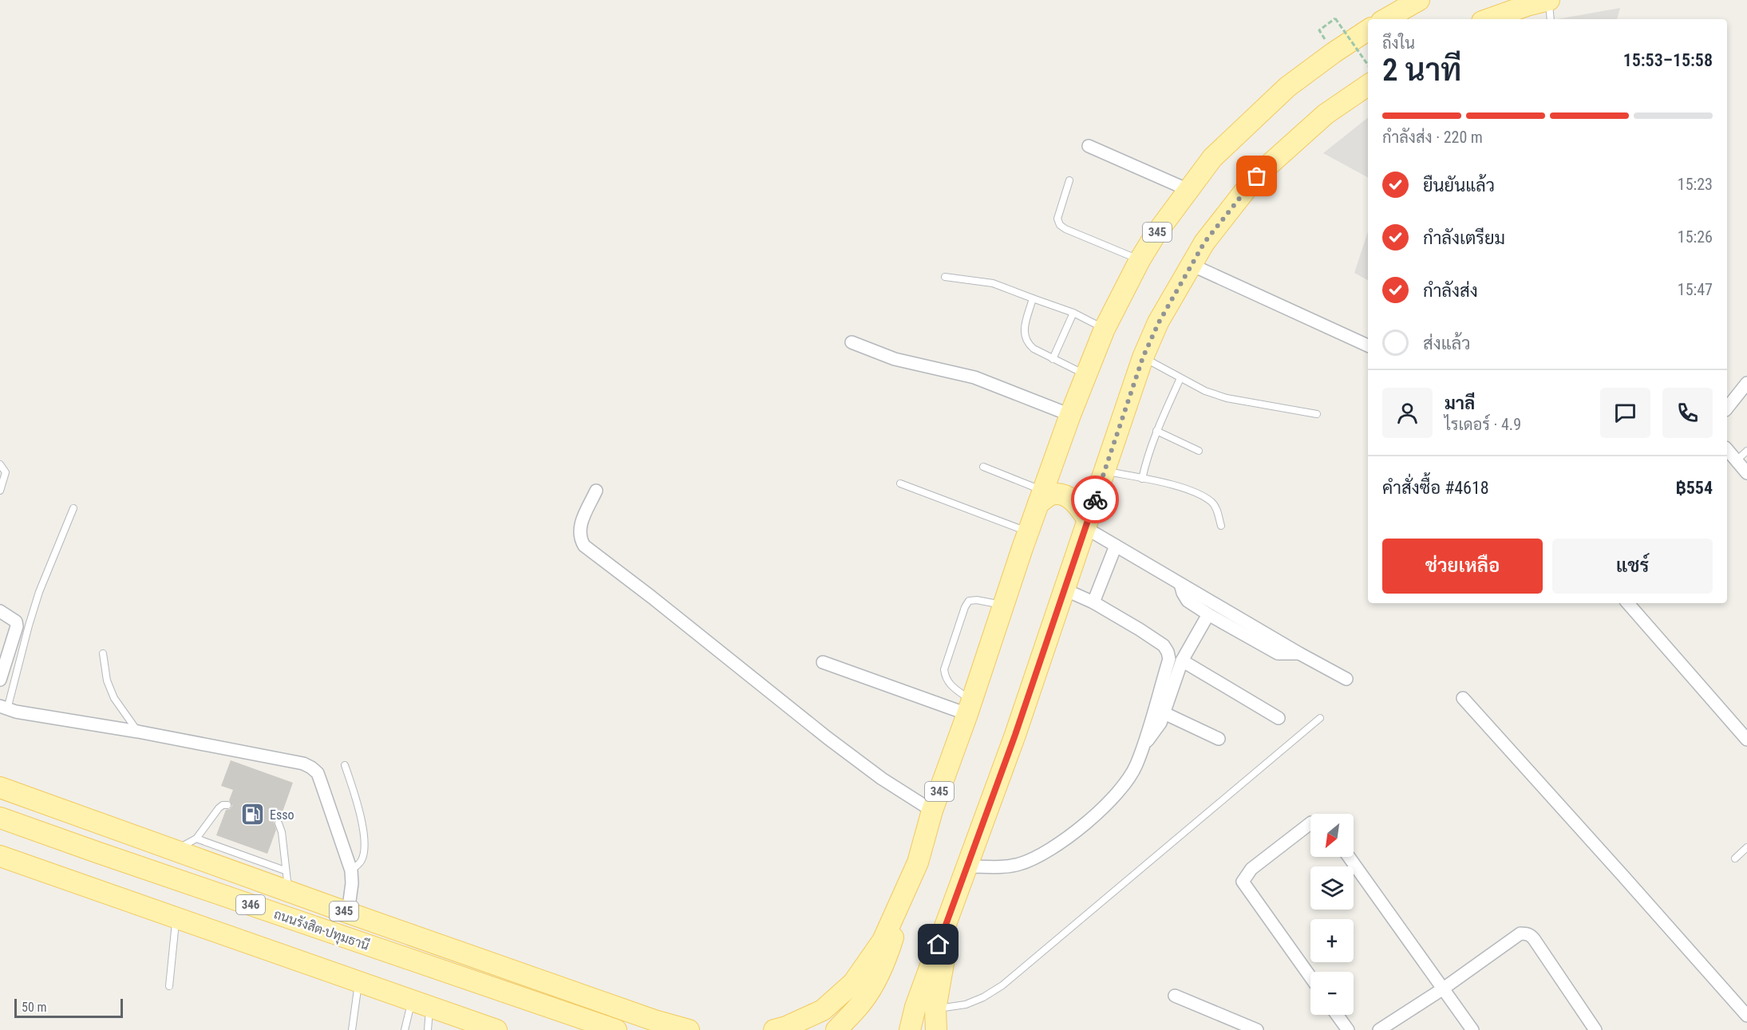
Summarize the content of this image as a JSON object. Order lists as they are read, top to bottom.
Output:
{
  "streets": {
    "main road": ["345", "346", "ถนนรังสิต-ปทุมธานี"]
  },
  "places": {
    "fuel station": ["Esso"]
  },
  "scale_bar": "50 m",
  "north": "bottom left",
  "page": {
    "heading": ["2 นาที", "ถึงใน", "15:53–15:58"],
    "panel": [
      "มาลี",
      "ไรเดอร์ · 4.9",
      "คำสั่งซื้อ #4618",
      "฿554"
    ],
    "bar": "กำลังส่ง · 220 m",
    "list": [
      ["ยืนยันแล้ว", "15:23"],
      ["กำลังเตรียม", "15:26"],
      ["กำลังส่ง", "15:47"],
      "ส่งแล้ว"
    ],
    "buttons": ["ช่วยเหลือ", "แชร์"],
    "map_buttons": ["+", "−"],
    "scale": "50 m"
  }
}
